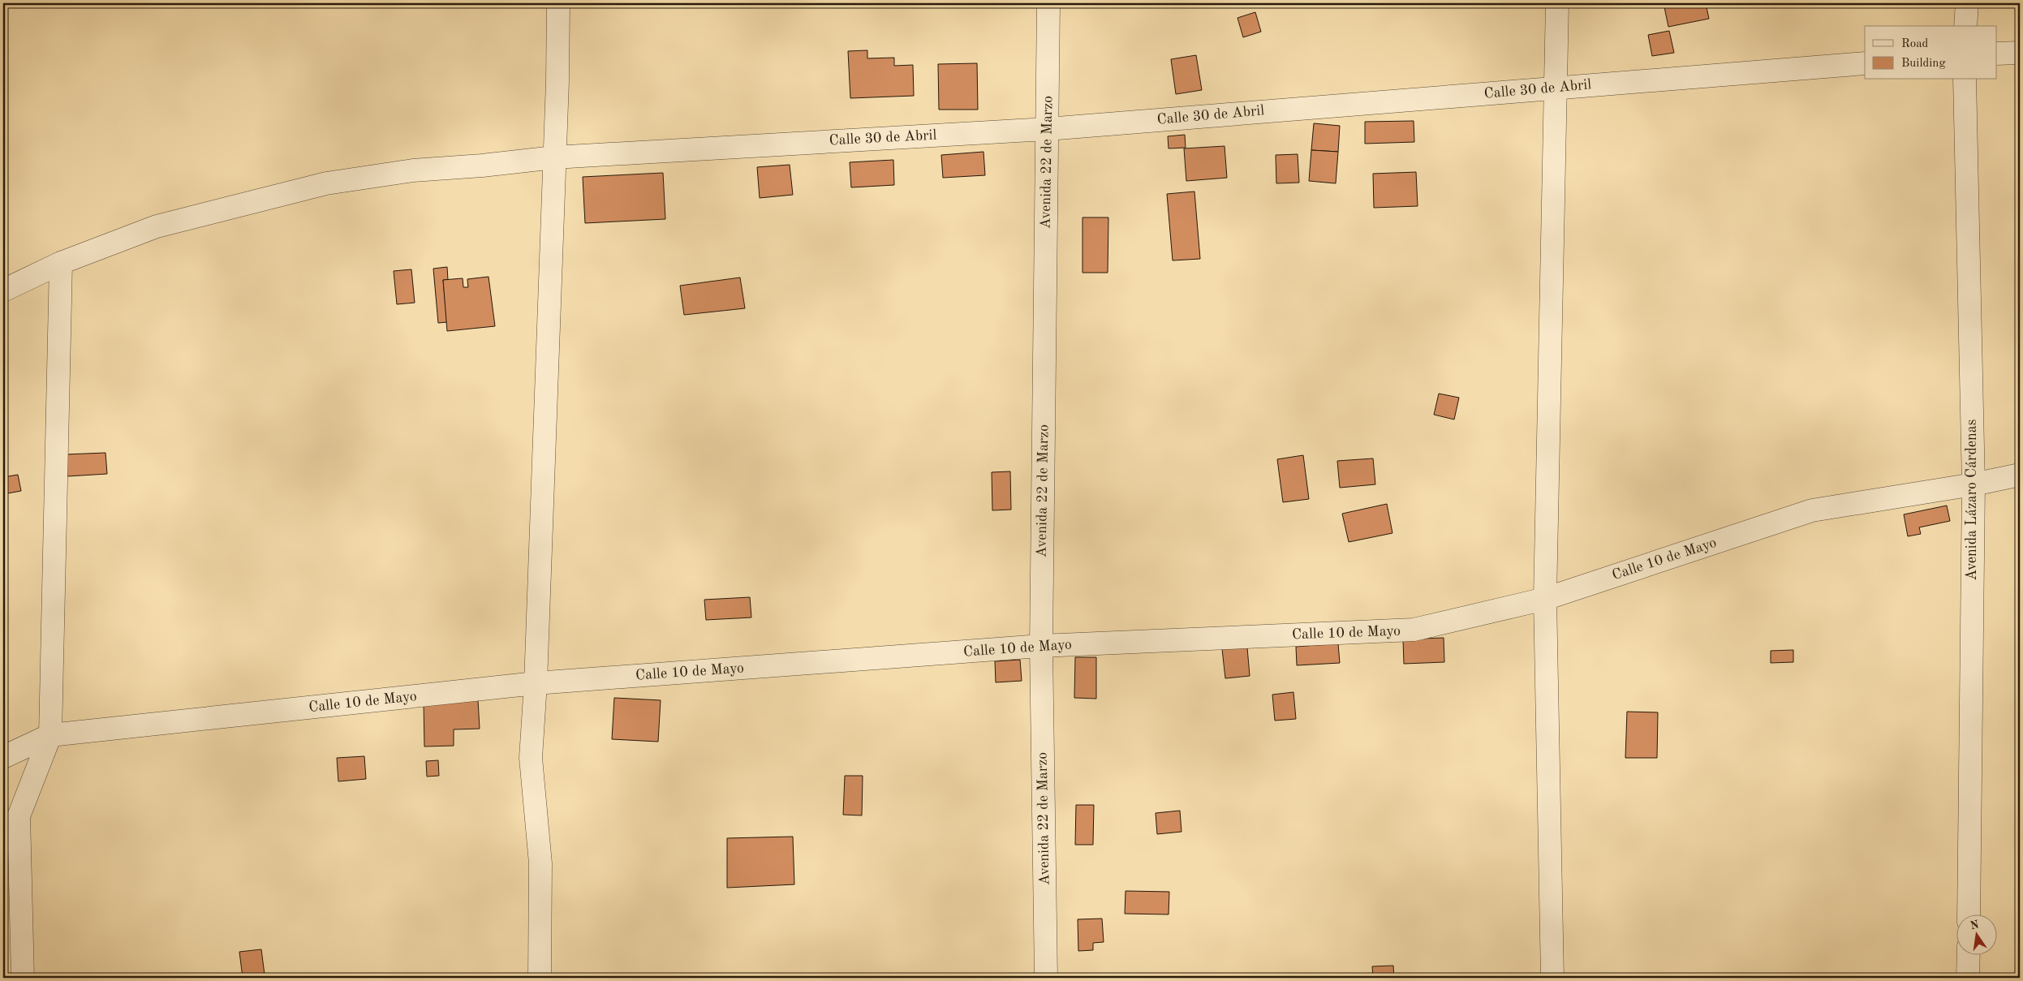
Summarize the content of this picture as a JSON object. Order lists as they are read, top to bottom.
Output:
{
  "streets": {
    "street": [
      "Calle 30 de Abril",
      "Avenida 22 de Marzo",
      "Avenida Lázaro Cárdenas",
      "Calle 10 de Mayo"
    ]
  },
  "crossings": [
    ["Calle 30 de Abril", "Avenida 22 de Marzo"],
    ["Avenida 22 de Marzo", "Calle 10 de Mayo"],
    ["Avenida Lázaro Cárdenas", "Calle 10 de Mayo"]
  ],
  "legend": ["Road", "Building"],
  "north": "top"
}
